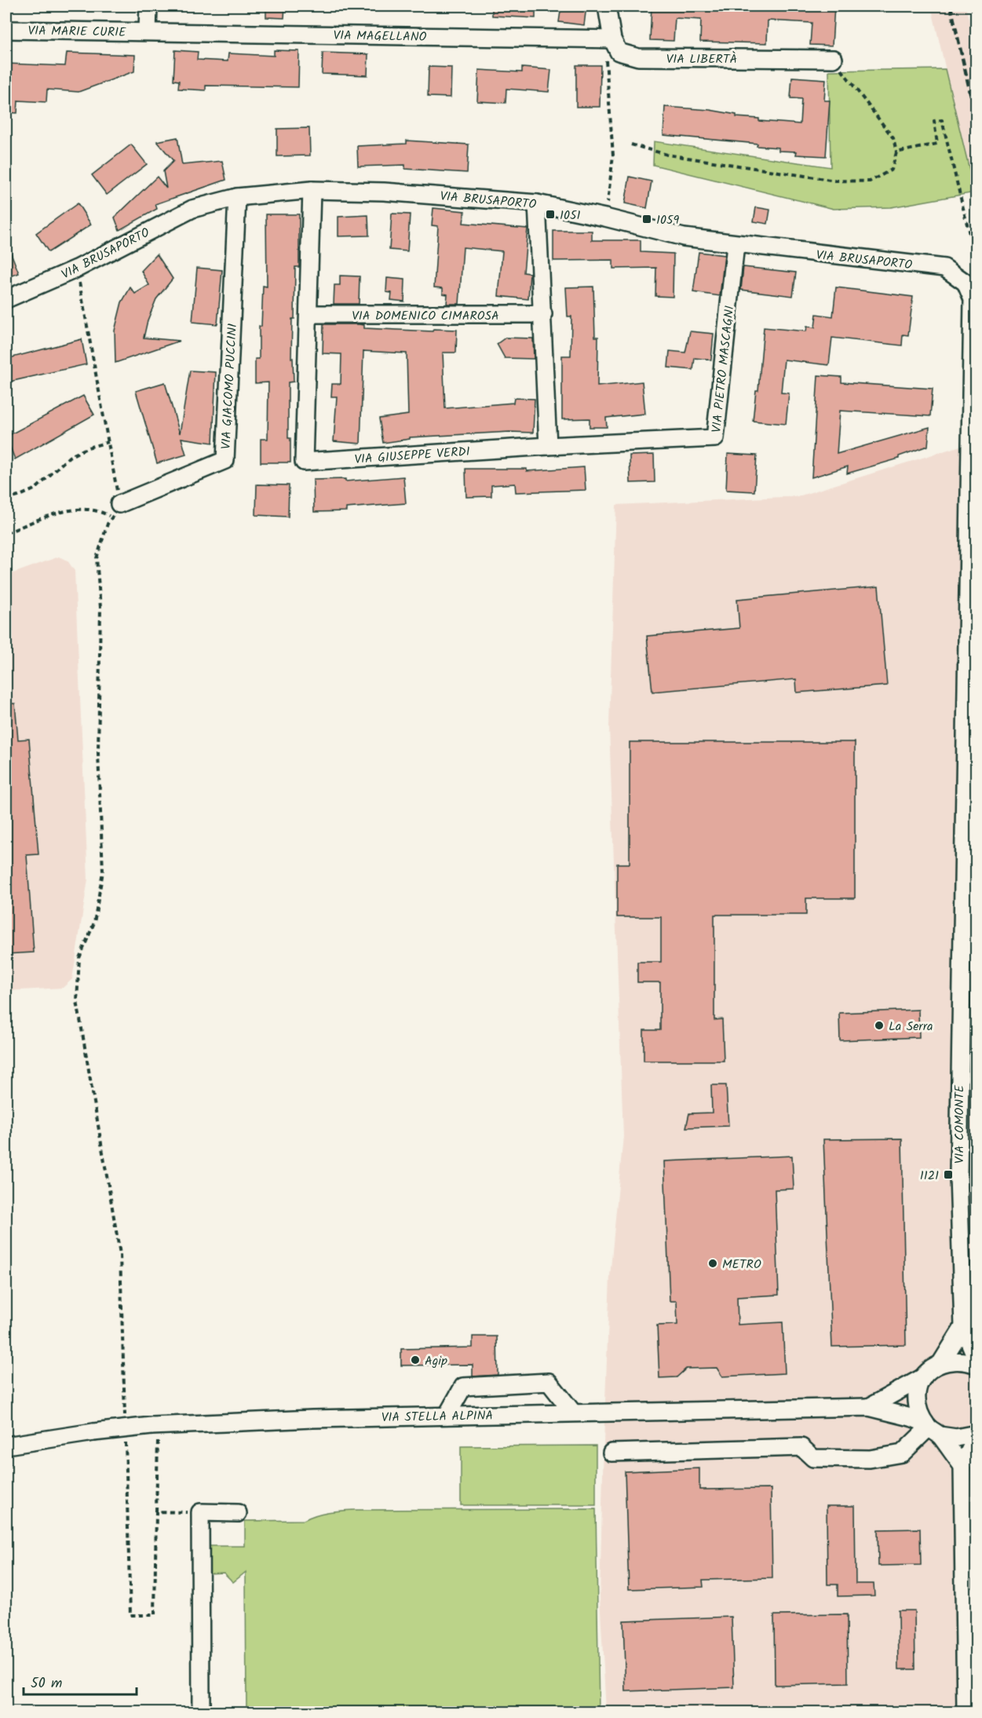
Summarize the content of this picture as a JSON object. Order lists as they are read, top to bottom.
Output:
{
  "streets": {
    "street": [
      "VIA MARIE CURIE",
      "VIA MAGELLANO",
      "VIA LIBERTÀ",
      "VIA BRUSAPORTO",
      "VIA DOMENICO CIMAROSA",
      "VIA PIETRO MASCAGNI",
      "VIA GIACOMO PUCCINI",
      "VIA GIUSEPPE VERDI",
      "VIA COMONTE",
      "VIA STELLA ALPINA"
    ]
  },
  "crossings": [
    ["VIA MARIE CURIE", "VIA MAGELLANO"],
    ["VIA MAGELLANO", "VIA LIBERTÀ"],
    ["VIA BRUSAPORTO", "VIA PIETRO MASCAGNI"],
    ["VIA BRUSAPORTO", "VIA GIACOMO PUCCINI"],
    ["VIA BRUSAPORTO", "VIA GIUSEPPE VERDI"],
    ["VIA BRUSAPORTO", "VIA COMONTE"],
    ["VIA DOMENICO CIMAROSA", "VIA GIUSEPPE VERDI"],
    ["VIA PIETRO MASCAGNI", "VIA GIUSEPPE VERDI"]
  ],
  "places": {
    "transit": ["1051", "1059", "1121"],
    "other": ["La Serra", "METRO", "Agip"]
  },
  "scale_bar": "50 m"
}
